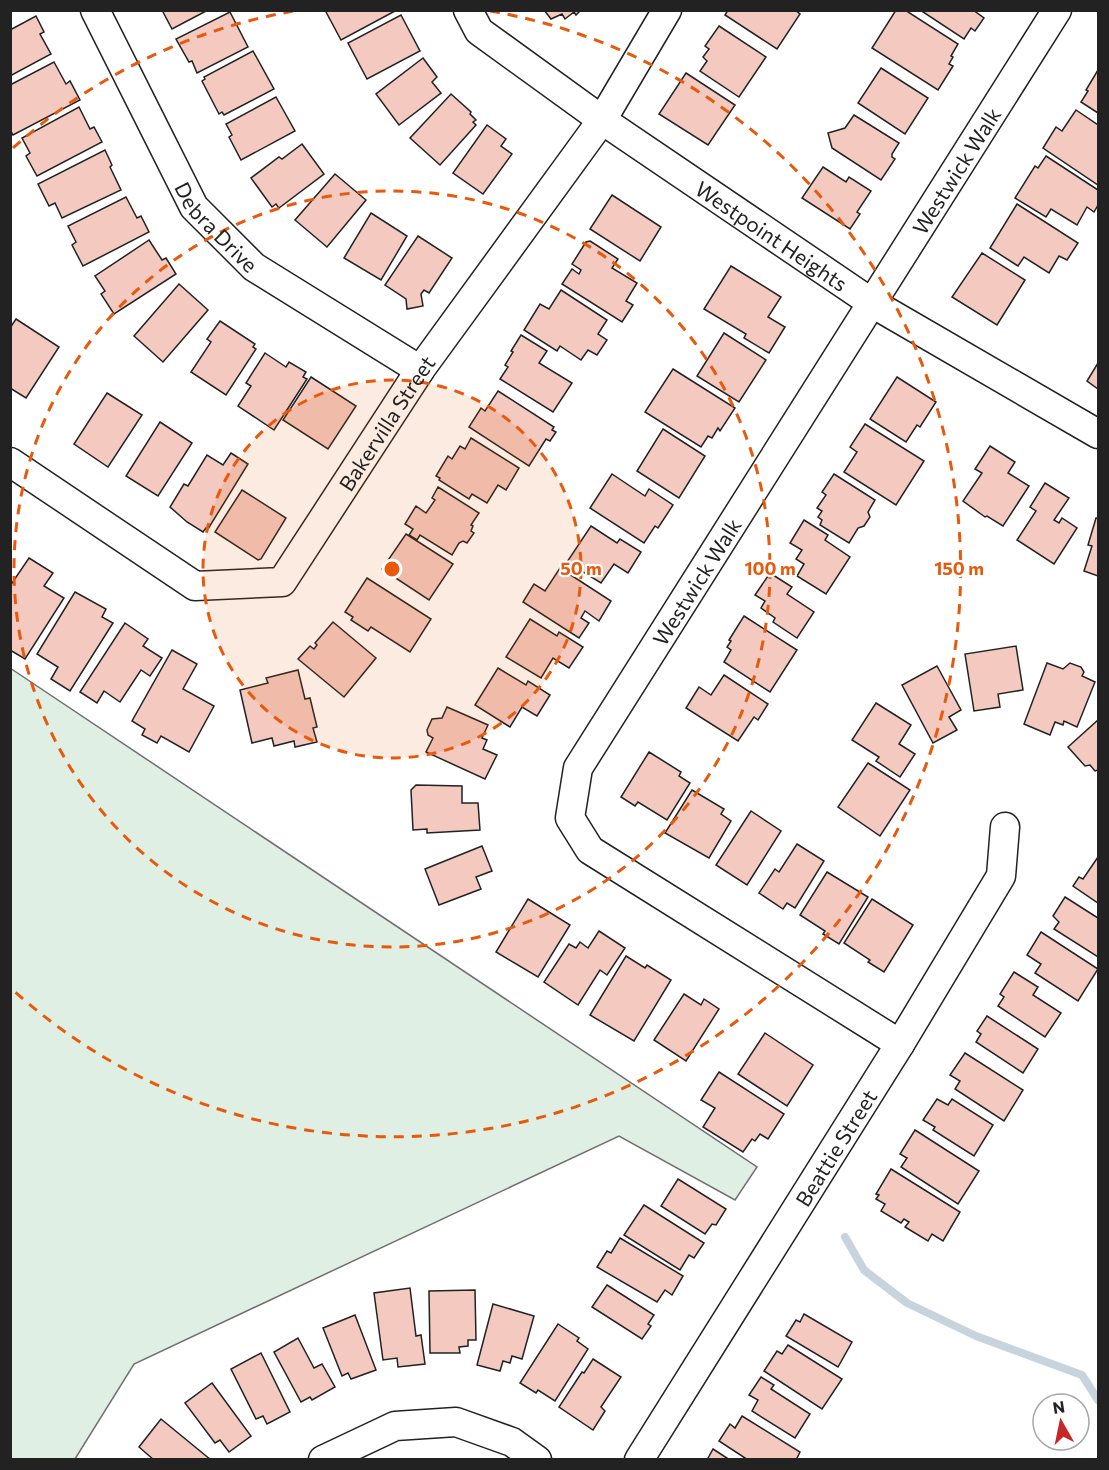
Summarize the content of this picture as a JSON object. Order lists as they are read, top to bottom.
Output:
{
  "streets": {
    "street": [
      "Westwick Walk",
      "Debra Drive",
      "Westpoint Heights",
      "Bakervilla Street",
      "Beattie Street"
    ]
  },
  "crossings": [
    ["Westwick Walk", "Westpoint Heights"],
    ["Westwick Walk", "Beattie Street"],
    ["Debra Drive", "Bakervilla Street"],
    ["Westpoint Heights", "Bakervilla Street"]
  ],
  "north": "top",
  "rings": ["50 m", "100 m", "150 m"]
}
